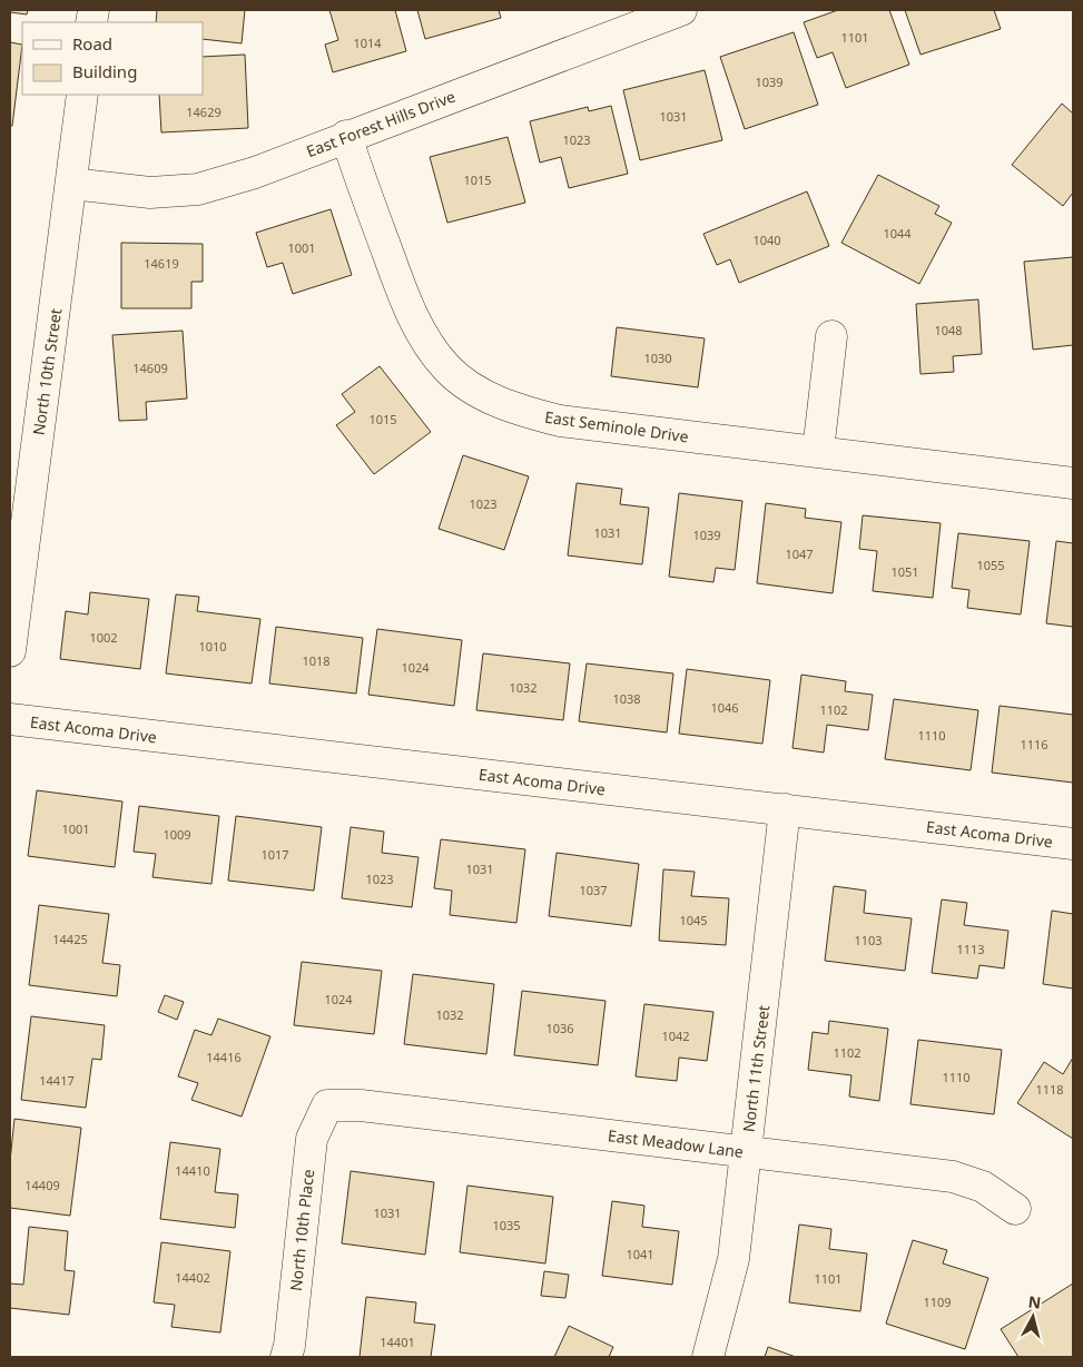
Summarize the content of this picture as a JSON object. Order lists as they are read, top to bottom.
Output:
{
  "streets": {
    "street": [
      "East Forest Hills Drive",
      "North 10th Street",
      "East Seminole Drive",
      "East Acoma Drive",
      "North 11th Street",
      "East Meadow Lane",
      "North 10th Place"
    ]
  },
  "crossings": [
    ["East Forest Hills Drive", "North 10th Street"],
    ["East Forest Hills Drive", "East Seminole Drive"],
    ["East Acoma Drive", "North 11th Street"],
    ["North 11th Street", "East Meadow Lane"],
    ["East Meadow Lane", "North 10th Place"]
  ],
  "house_numbers": [
    "1101",
    "1014",
    "1039",
    "14629",
    "1031",
    "1023",
    "1015",
    "1044",
    "1040",
    "1001",
    "14619",
    "1048",
    "1030",
    "14609",
    "1015",
    "1023",
    "1031",
    "1039",
    "1047",
    "1055",
    "1051",
    "1002",
    "1010",
    "1018",
    "1024",
    "1032",
    "1038",
    "1046",
    "1102",
    "1110",
    "1116",
    "1001",
    "1009",
    "1017",
    "1031",
    "1023",
    "1037",
    "1045",
    "14425",
    "1103",
    "1113",
    "1024",
    "1032",
    "1036",
    "1042",
    "1102",
    "14416",
    "1110",
    "14417",
    "1118",
    "14410",
    "14409",
    "1031",
    "1035",
    "1041",
    "14402",
    "1101",
    "1109",
    "14401"
  ],
  "legend": ["Road", "Building"],
  "north": "top"
}
